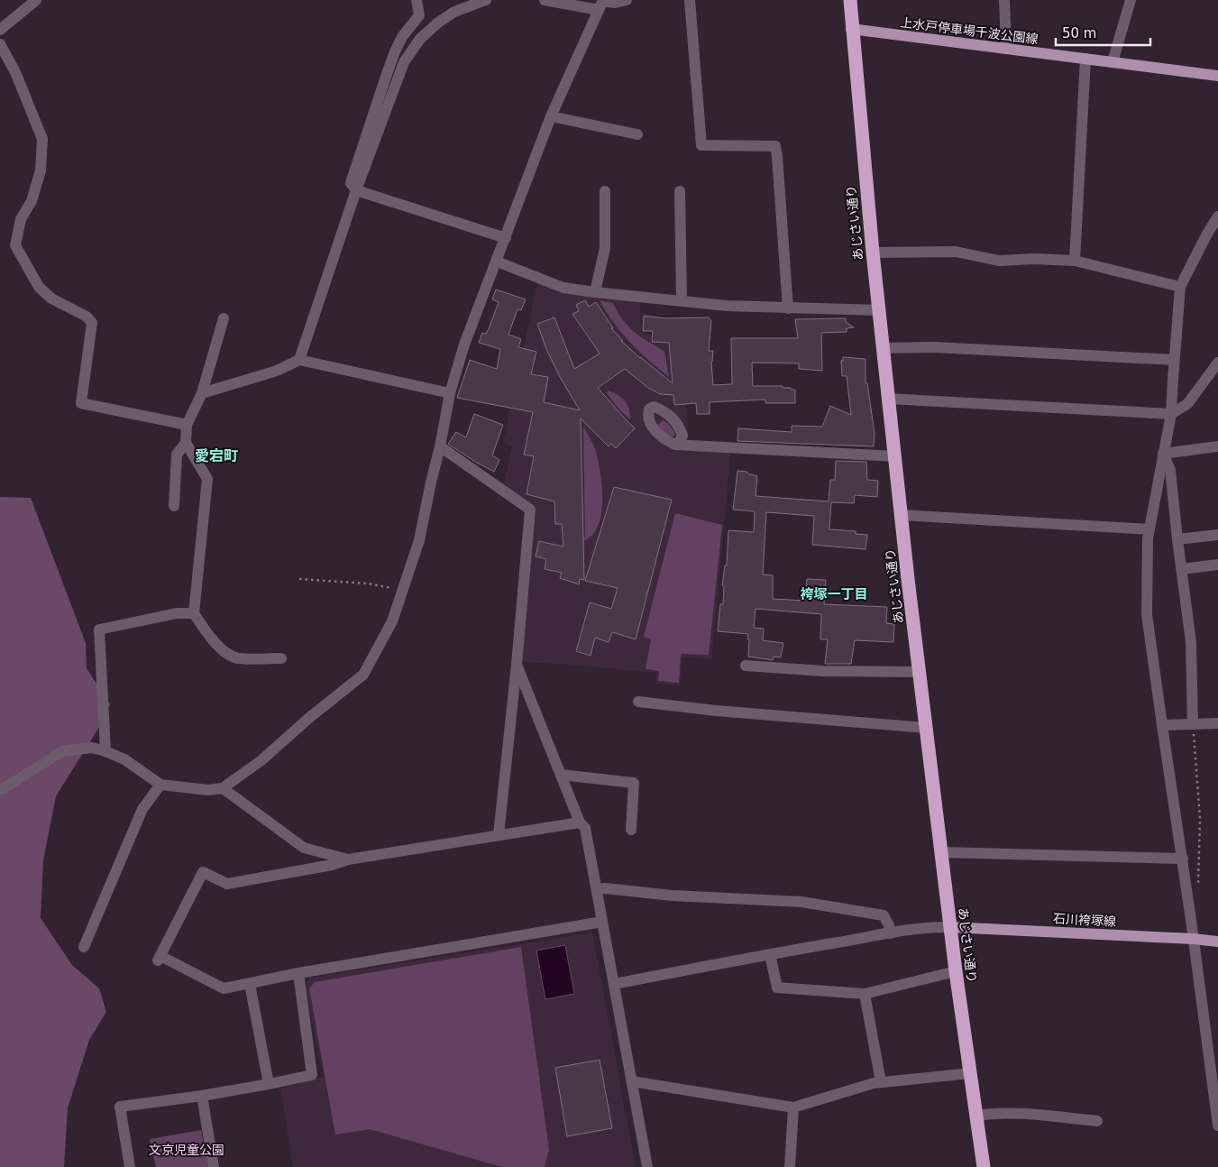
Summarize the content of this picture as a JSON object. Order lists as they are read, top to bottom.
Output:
{
  "streets": {
    "highway": ["あじさい通り"],
    "main road": ["上水戸停車場千波公園線", "石川袴塚線"]
  },
  "crossings": [
    ["上水戸停車場千波公園線", "あじさい通り"],
    ["あじさい通り", "石川袴塚線"]
  ],
  "districts": ["愛宕町", "袴塚一丁目"],
  "parks": ["文京児童公園"],
  "scale_bar": "50 m"
}
